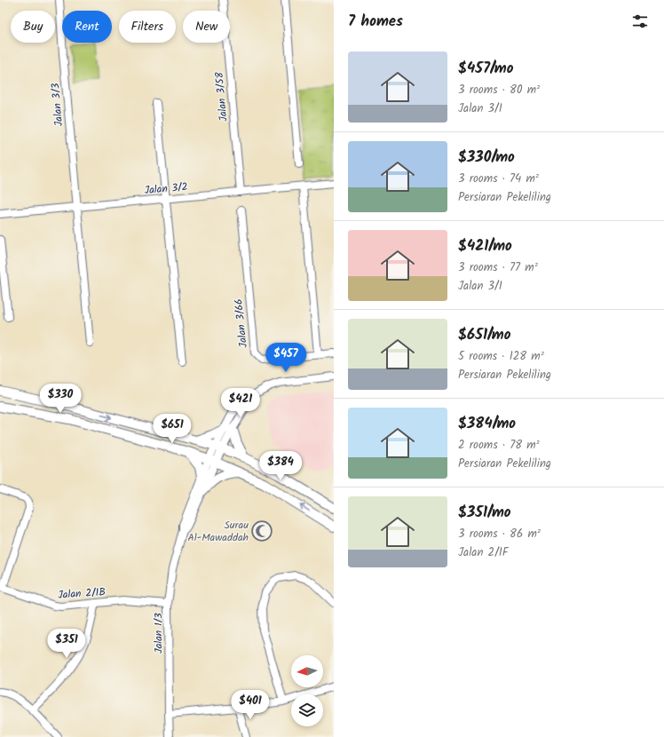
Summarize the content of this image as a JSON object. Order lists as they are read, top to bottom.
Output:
{
  "streets": {
    "street": [
      "Jalan 3/58",
      "Jalan 3/3",
      "Jalan 3/2",
      "Jalan 3/66",
      "Jalan 2/1B",
      "Jalan 1/3"
    ]
  },
  "crossings": [
    ["Jalan 3/58", "Jalan 3/2"],
    ["Jalan 3/3", "Jalan 3/2"],
    ["Jalan 2/1B", "Jalan 1/3"]
  ],
  "places": {
    "mosque": ["Surau Al-Mawaddah"]
  },
  "north": "left",
  "page": {
    "heading": "7 homes",
    "chip": [
      "Buy",
      "Rent",
      "Filters",
      "New"
    ],
    "list": [
      {
        "name": "$457/mo",
        "note": "3 rooms · 80 m² · Jalan 3/1"
      },
      {
        "name": "$330/mo",
        "note": "3 rooms · 74 m² · Persiaran Pekeliling"
      },
      {
        "name": "$421/mo",
        "note": "3 rooms · 77 m² · Jalan 3/1"
      },
      {
        "name": "$651/mo",
        "note": "5 rooms · 128 m² · Persiaran Pekeliling"
      },
      {
        "name": "$384/mo",
        "note": "2 rooms · 78 m² · Persiaran Pekeliling"
      },
      {
        "name": "$351/mo",
        "note": "3 rooms · 86 m² · Jalan 2/1F"
      }
    ],
    "price": [
      "$457",
      "$330",
      "$421",
      "$651",
      "$384",
      "$351",
      "$401"
    ]
  }
}
